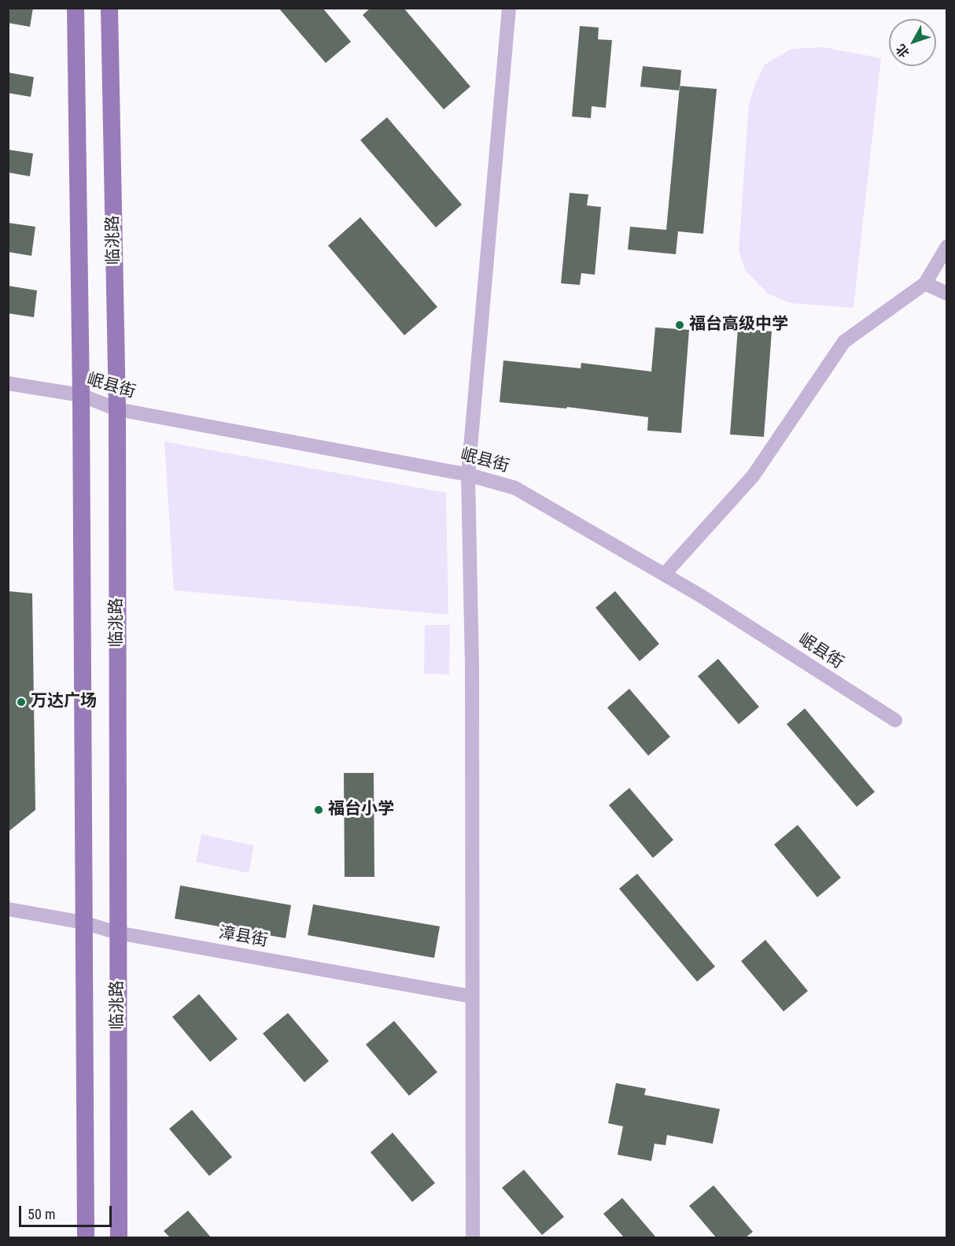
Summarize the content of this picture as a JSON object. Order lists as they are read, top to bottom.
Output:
{
  "streets": {
    "main road": ["临洮路"],
    "street": ["岷县街", "漳县街"]
  },
  "crossings": [
    ["临洮路", "岷县街"],
    ["临洮路", "漳县街"]
  ],
  "places": ["福台高级中学", "万达广场", "福台小学"],
  "scale_bar": "50 m",
  "north": "bottom left"
}
